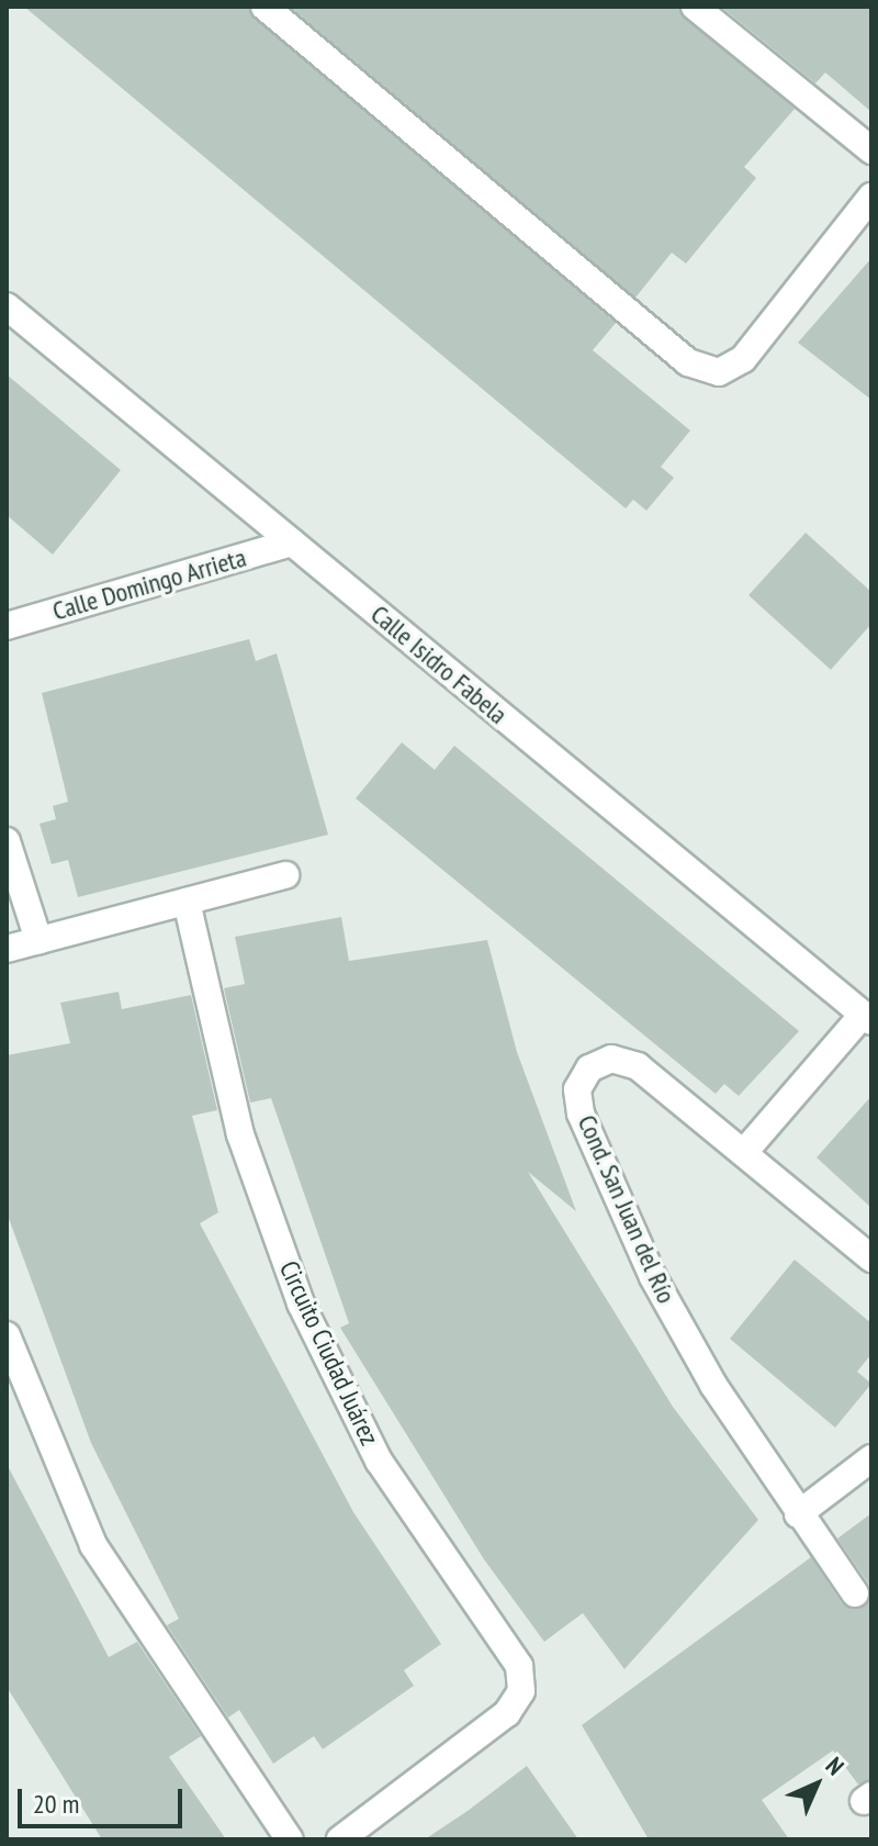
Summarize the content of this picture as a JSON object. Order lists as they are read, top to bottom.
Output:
{
  "streets": {
    "street": [
      "Calle Domingo Arrieta",
      "Calle Isidro Fabela",
      "Cond. San Juan del Río",
      "Circuito Ciudad Juárez"
    ]
  },
  "crossings": [
    ["Calle Domingo Arrieta", "Calle Isidro Fabela"]
  ],
  "scale_bar": "20 m",
  "north": "top right"
}
